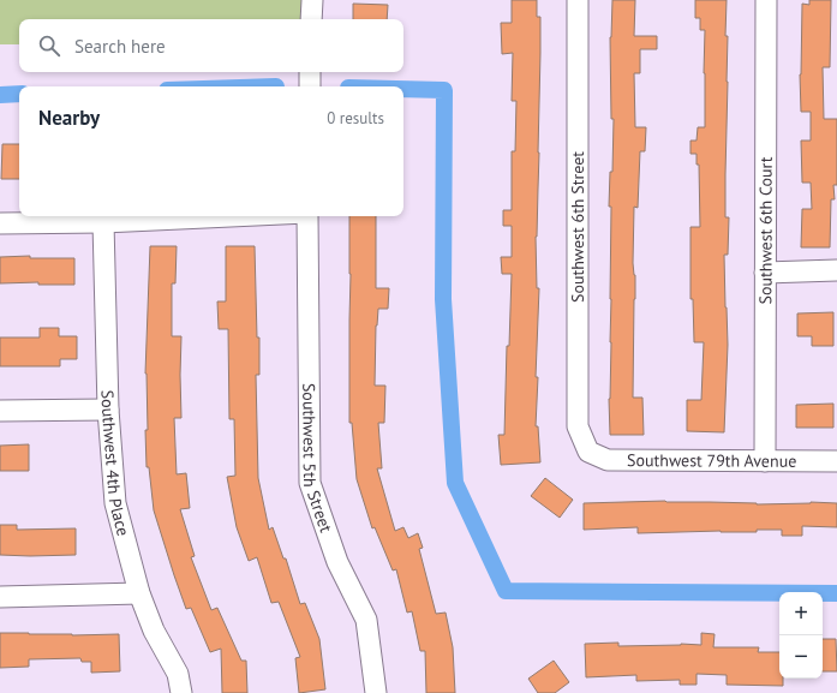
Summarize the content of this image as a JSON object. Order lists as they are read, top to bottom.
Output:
{
  "streets": {
    "street": [
      "Southwest 6th Street",
      "Southwest 6th Court",
      "Southwest 5th Street",
      "Southwest 79th Avenue",
      "Southwest 4th Place"
    ]
  },
  "crossings": [
    ["Southwest 6th Street", "Southwest 79th Avenue"],
    ["Southwest 6th Court", "Southwest 79th Avenue"]
  ],
  "page": {
    "search": "Search here",
    "heading": ["Nearby", "0 results"],
    "map_buttons": ["+", "−"]
  }
}
